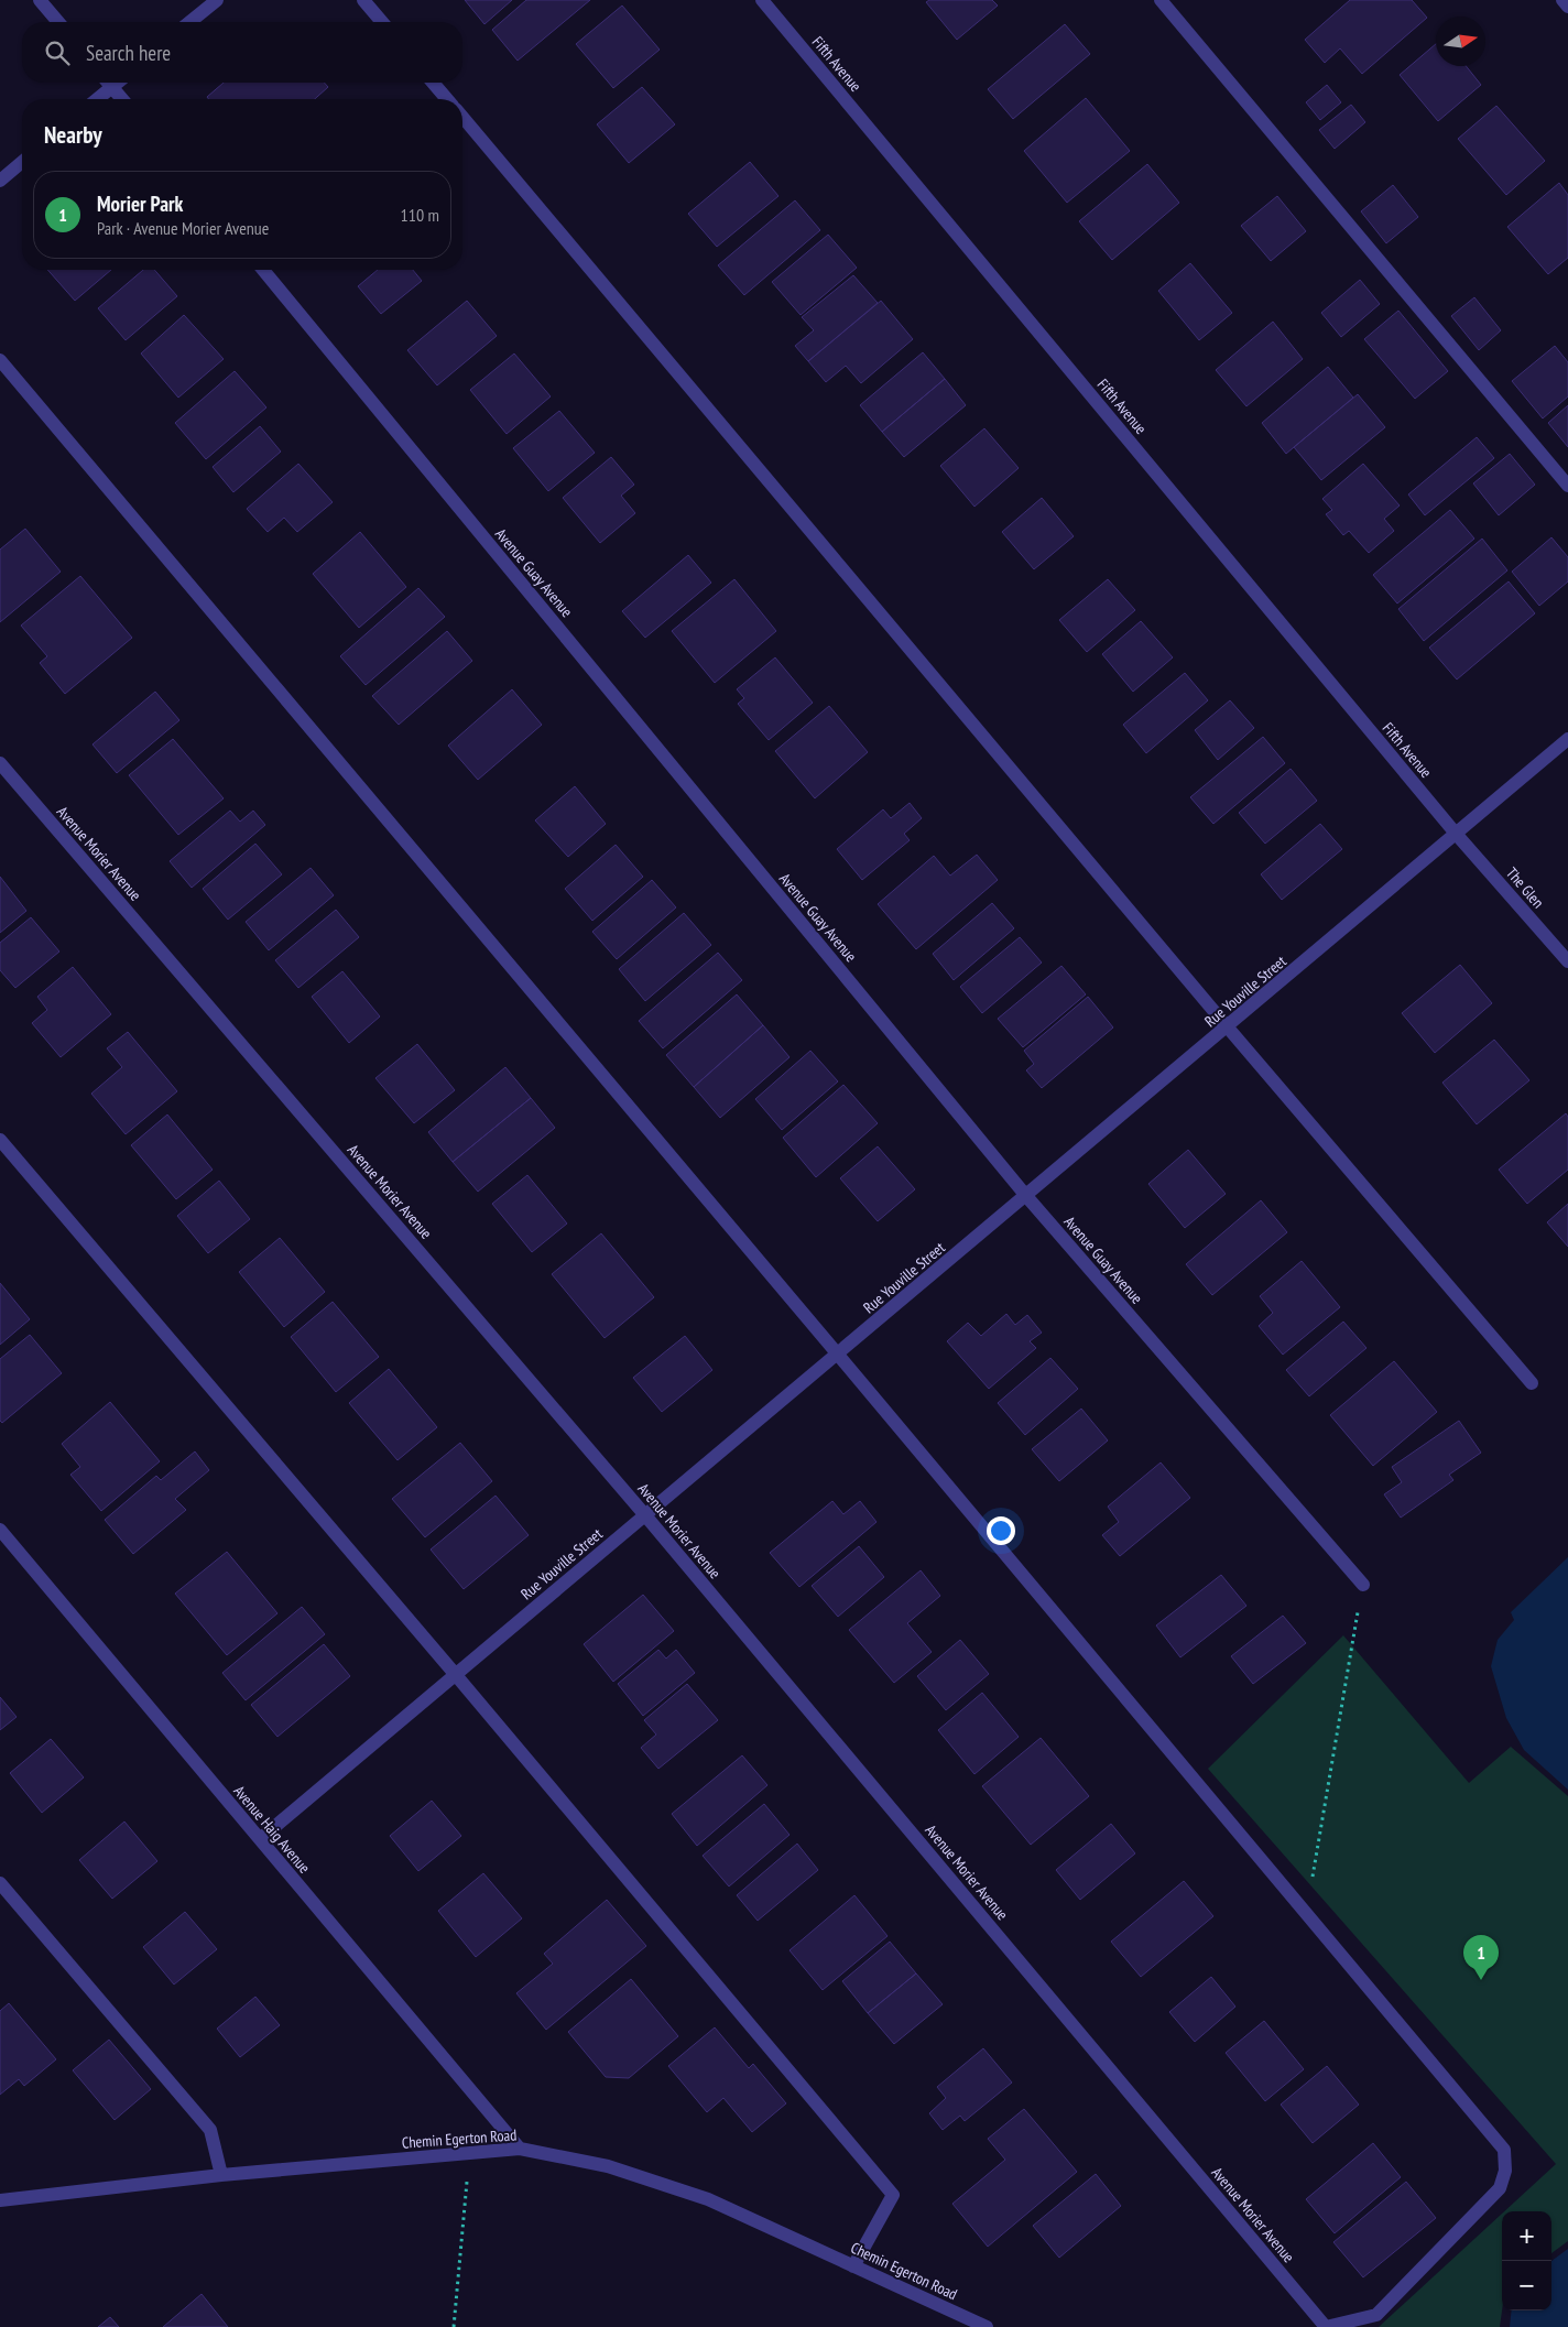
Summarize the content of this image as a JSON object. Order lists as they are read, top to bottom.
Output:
{
  "streets": {
    "street": [
      "Fifth Avenue",
      "Avenue Guay Avenue",
      "Avenue Morier Avenue",
      "The Glen",
      "Rue Youville Street",
      "Avenue Haig Avenue",
      "Chemin Egerton Road"
    ]
  },
  "crossings": [
    ["Fifth Avenue", "The Glen"],
    ["Fifth Avenue", "Rue Youville Street"],
    ["Avenue Guay Avenue", "Rue Youville Street"],
    ["Avenue Morier Avenue", "Rue Youville Street"],
    ["The Glen", "Rue Youville Street"],
    ["Rue Youville Street", "Avenue Haig Avenue"],
    ["Avenue Haig Avenue", "Chemin Egerton Road"]
  ],
  "north": "right",
  "page": {
    "search": "Search here",
    "heading": "Nearby",
    "list": [
      {
        "mark": "1",
        "name": "Morier Park",
        "note": "Park · Avenue Morier Avenue",
        "value": "110 m"
      }
    ],
    "pins": "1",
    "map_buttons": ["+", "−"]
  }
}
